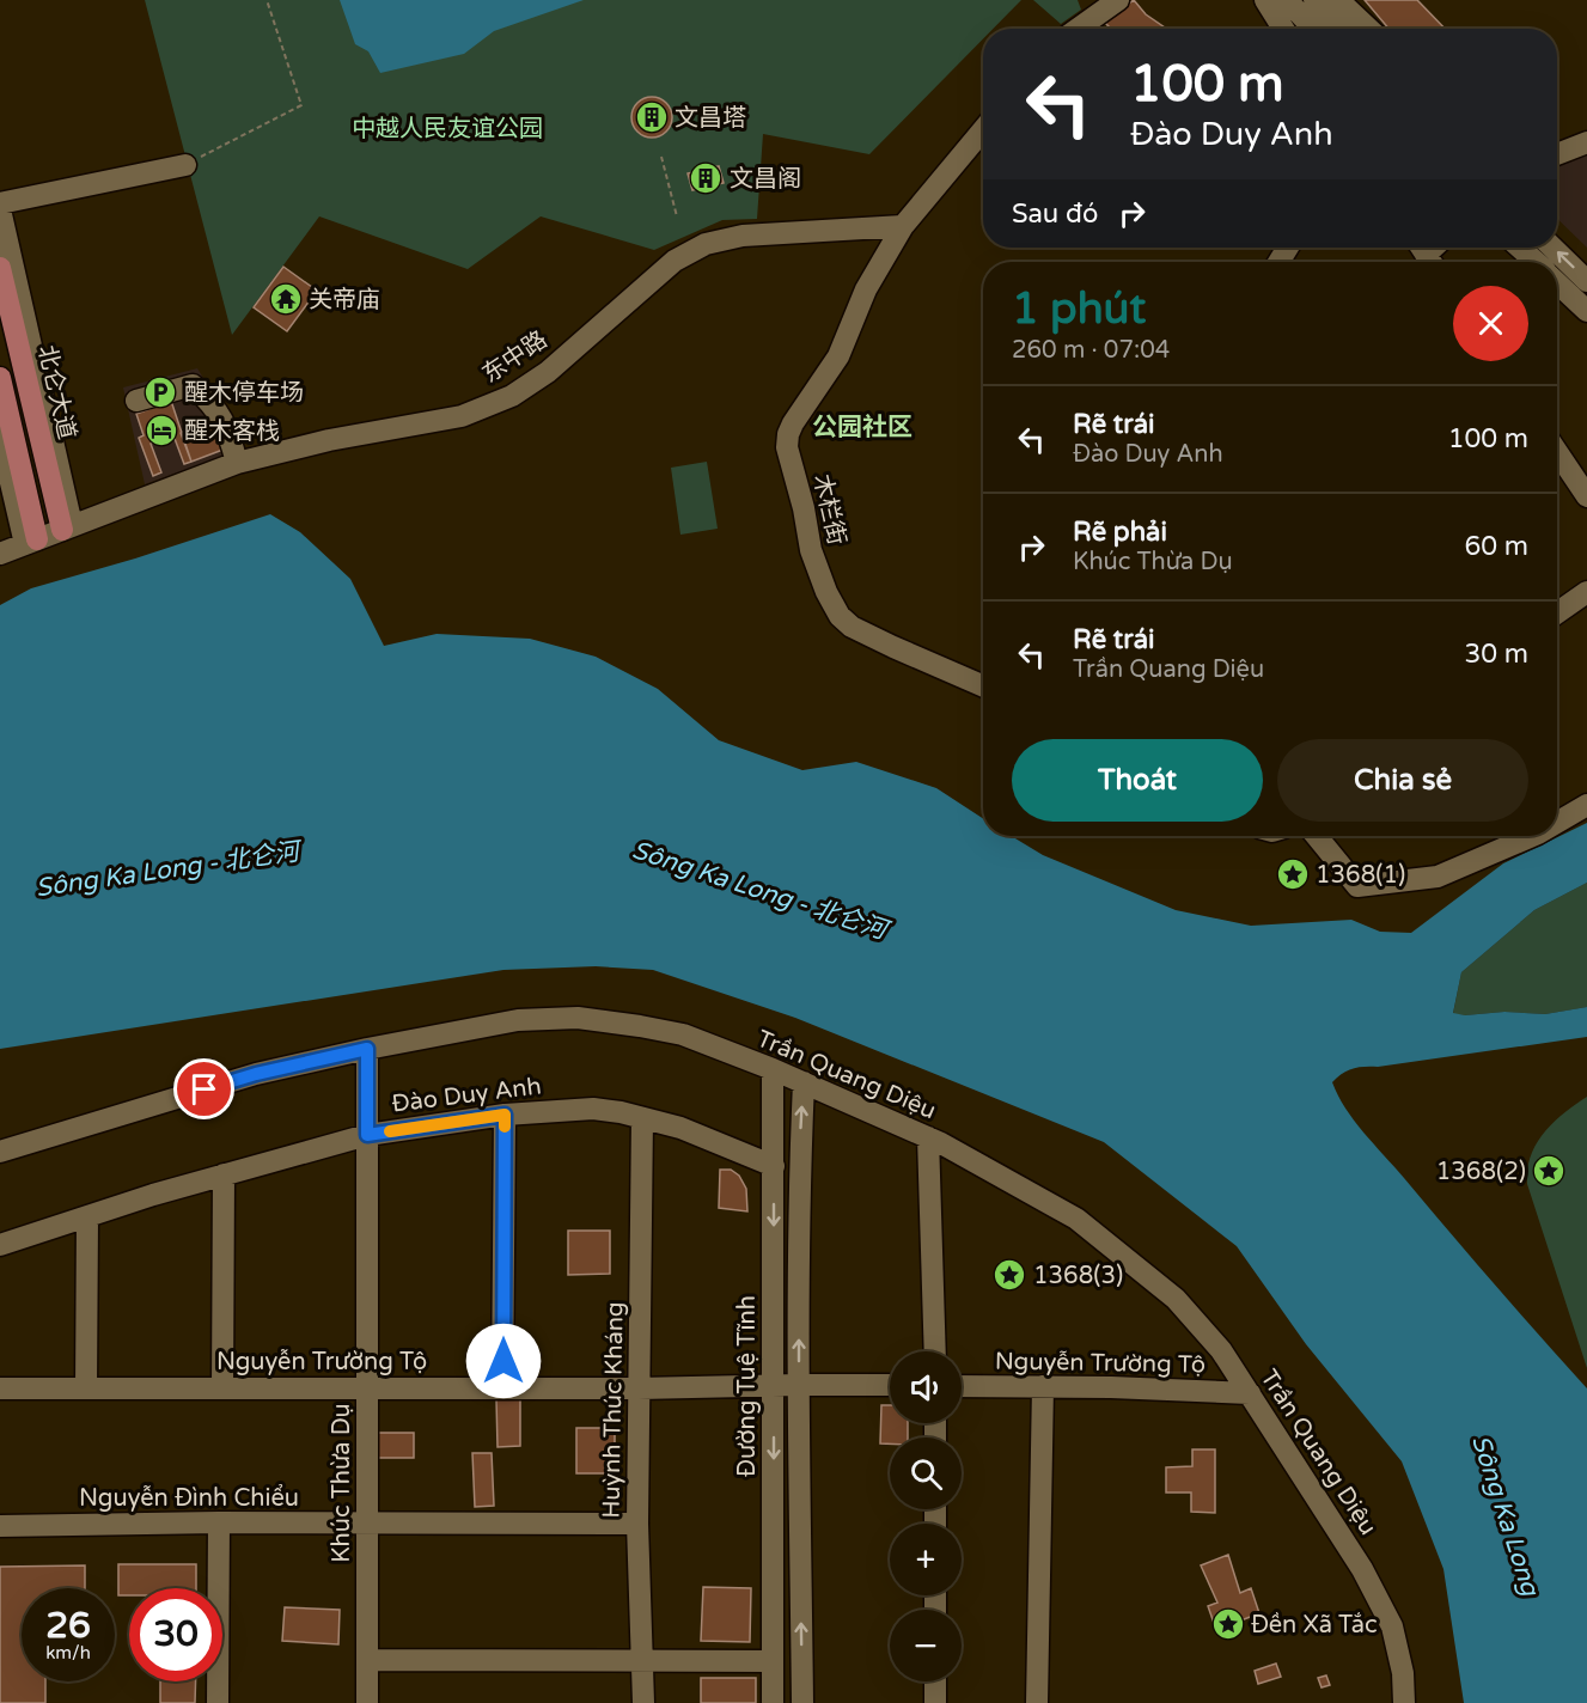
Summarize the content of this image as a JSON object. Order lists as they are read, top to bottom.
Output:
{
  "streets": {
    "main road": ["北仑大道"],
    "street": [
      "东中路",
      "木栏街",
      "Trần Quang Diệu",
      "Đào Duy Anh",
      "Nguyễn Trường Tộ",
      "Đường Tuệ Tĩnh",
      "Huỳnh Thúc Kháng",
      "Khúc Thừa Dụ",
      "Nguyễn Đình Chiểu"
    ]
  },
  "crossings": [
    ["东中路", "北仑大道"],
    ["东中路", "木栏街"],
    ["Trần Quang Diệu", "Nguyễn Trường Tộ"],
    ["Trần Quang Diệu", "Đường Tuệ Tĩnh"],
    ["Trần Quang Diệu", "Khúc Thừa Dụ"],
    ["Đào Duy Anh", "Đường Tuệ Tĩnh"],
    ["Đào Duy Anh", "Huỳnh Thúc Kháng"],
    ["Đào Duy Anh", "Khúc Thừa Dụ"],
    ["Nguyễn Trường Tộ", "Đường Tuệ Tĩnh"],
    ["Nguyễn Trường Tộ", "Huỳnh Thúc Kháng"],
    ["Nguyễn Trường Tộ", "Khúc Thừa Dụ"],
    ["Huỳnh Thúc Kháng", "Nguyễn Đình Chiểu"],
    ["Khúc Thừa Dụ", "Nguyễn Đình Chiểu"]
  ],
  "districts": ["公园社区"],
  "water": ["Sông Ka Long - 北仑河", "Sông Ka Long"],
  "parks": ["中越人民友谊公园"],
  "places": {
    "building": ["文昌塔", "文昌阁"],
    "temple": ["关帝庙"],
    "parking": ["醒木停车场"],
    "hotel": ["醒木客栈"],
    "place": [
      "1368(1)",
      "1368(2)",
      "1368(3)",
      "Đền Xã Tắc"
    ]
  },
  "page": {
    "turn": ["100 m", "Đào Duy Anh"],
    "then": "Sau đó",
    "heading": ["1 phút", "260 m · 07:04"],
    "list": [
      {
        "name": "Rẽ trái",
        "note": "Đào Duy Anh",
        "value": "100 m"
      },
      {
        "name": "Rẽ phải",
        "note": "Khúc Thừa Dụ",
        "value": "60 m"
      },
      {
        "name": "Rẽ trái",
        "note": "Trần Quang Diệu",
        "value": "30 m"
      }
    ],
    "buttons": ["Thoát", "Chia sẻ"],
    "map_buttons": ["+", "−"],
    "speed": "26 km/h",
    "limit": "30"
  }
}
